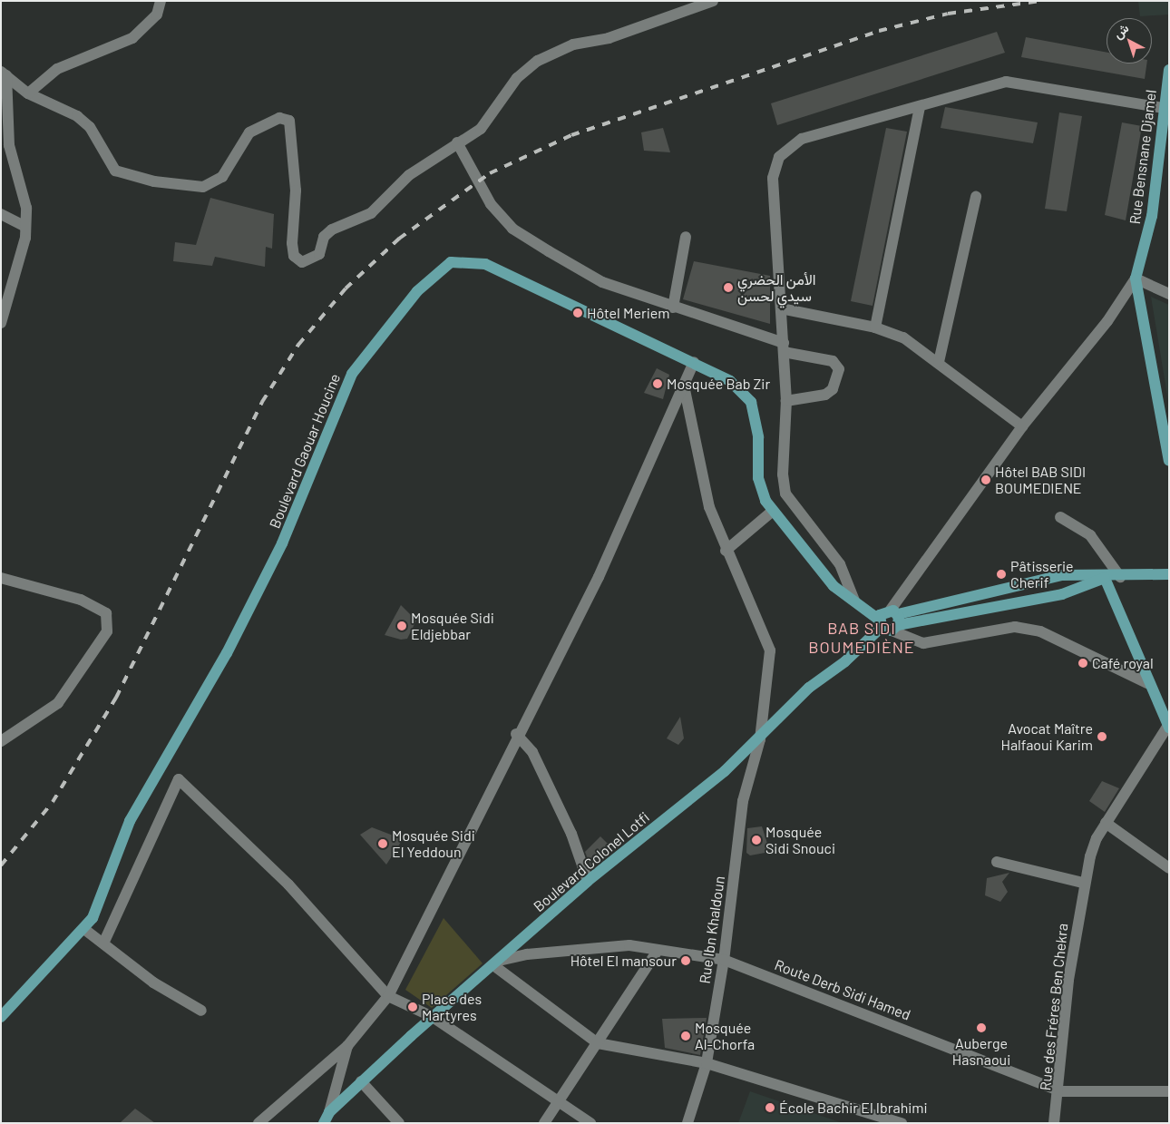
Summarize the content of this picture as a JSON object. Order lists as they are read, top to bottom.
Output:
{
  "streets": {
    "main road": ["Rue Bensnane Djamel", "Boulevard Gaouar Houcine", "Boulevard Colonel Lotfi"],
    "street": ["Rue Ibn Khaldoun", "Route Derb Sidi Hamed", "Rue des Fréres Ben Chekra"]
  },
  "crossings": [
    ["Boulevard Gaouar Houcine", "Boulevard Colonel Lotfi"],
    ["Boulevard Colonel Lotfi", "Rue Ibn Khaldoun"],
    ["Boulevard Colonel Lotfi", "Route Derb Sidi Hamed"],
    ["Rue Ibn Khaldoun", "Route Derb Sidi Hamed"],
    ["Route Derb Sidi Hamed", "Rue des Fréres Ben Chekra"]
  ],
  "districts": ["BAB SIDI BOUMEDIÈNE"],
  "places": [
    "الأمن الحضري سيدي لحسن",
    "Hôtel Meriem",
    "Mosquée Bab Zir",
    "Hôtel BAB SIDI BOUMEDIENE",
    "Pâtisserie Cherif",
    "Mosquée Sidi Eldjebbar",
    "Café royal",
    "Avocat Maître Halfaoui Karim",
    "Mosquée Sidi Snouci",
    "Mosquée Sidi El Yeddoun",
    "Hôtel El mansour",
    "Place des Martyres",
    "Auberge Hasnaoui",
    "Mosquée Al-Chorfa",
    "École Bachir El Ibrahimi"
  ],
  "north": "top left"
}
